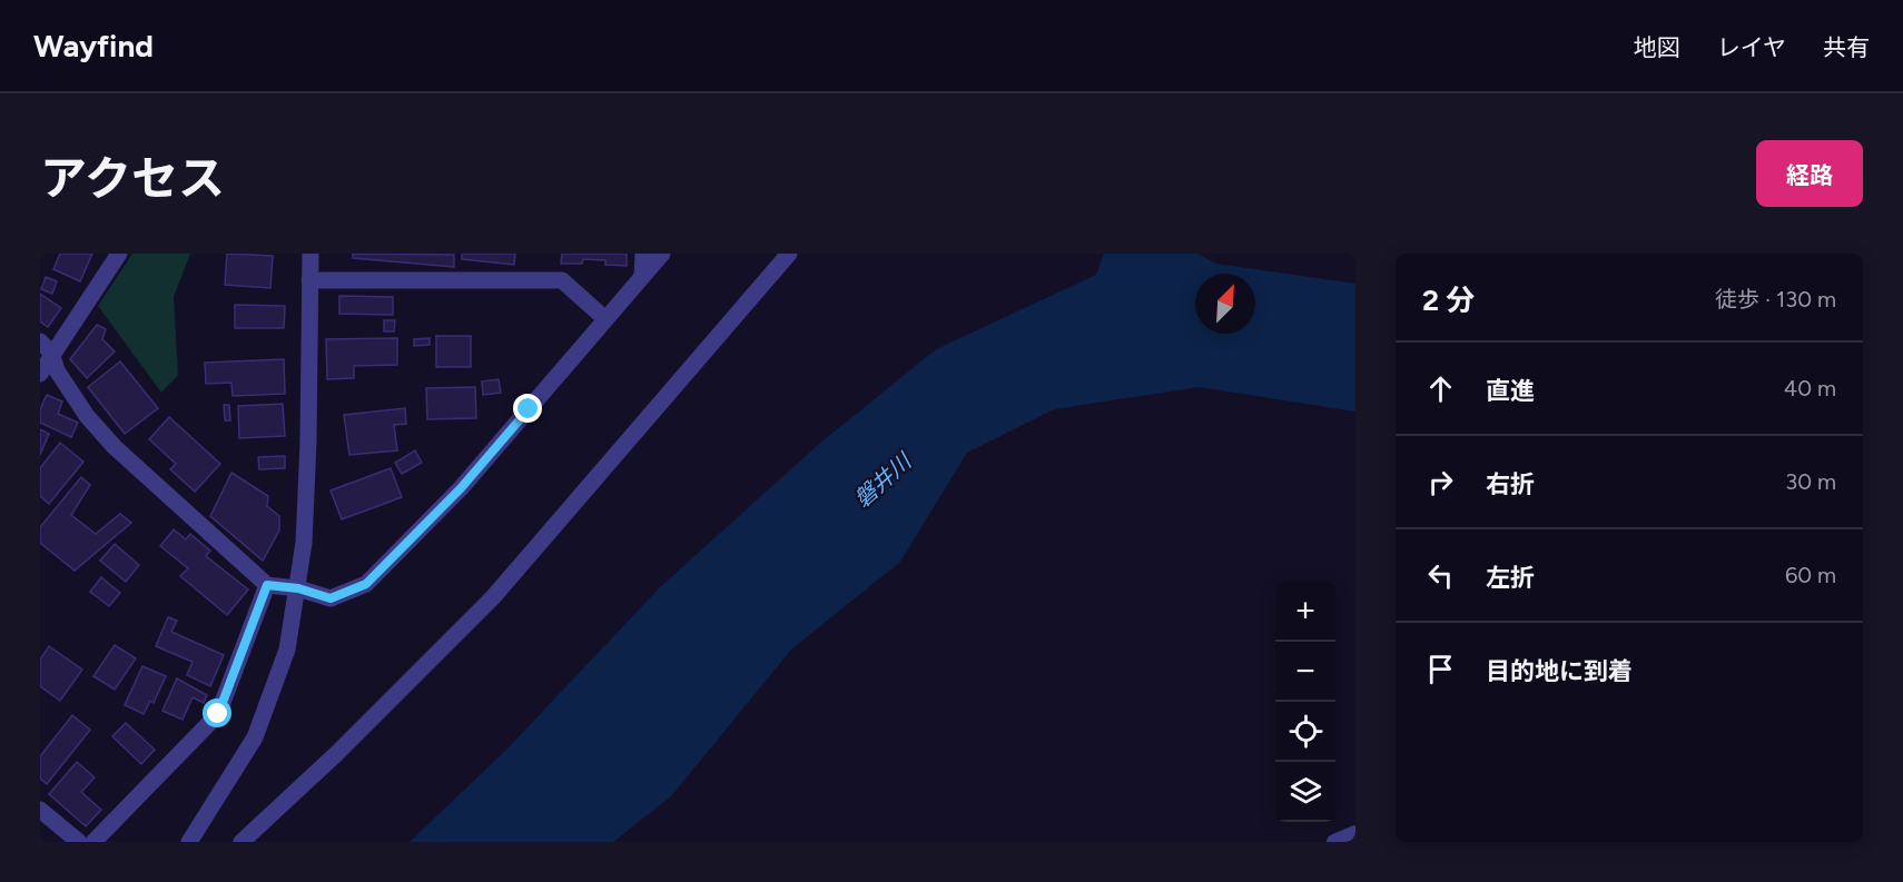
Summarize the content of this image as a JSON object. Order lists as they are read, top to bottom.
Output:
{
  "water": ["磐井川"],
  "north": "top right",
  "page": {
    "header": "Wayfind",
    "nav": ["地図", "レイヤ", "共有"],
    "title": "アクセス",
    "buttons": "経路",
    "heading": ["2 分", "徒歩 · 130 m"],
    "list": [
      ["直進", "40 m"],
      ["右折", "30 m"],
      ["左折", "60 m"],
      "目的地に到着"
    ],
    "map_buttons": ["+", "−"]
  }
}
